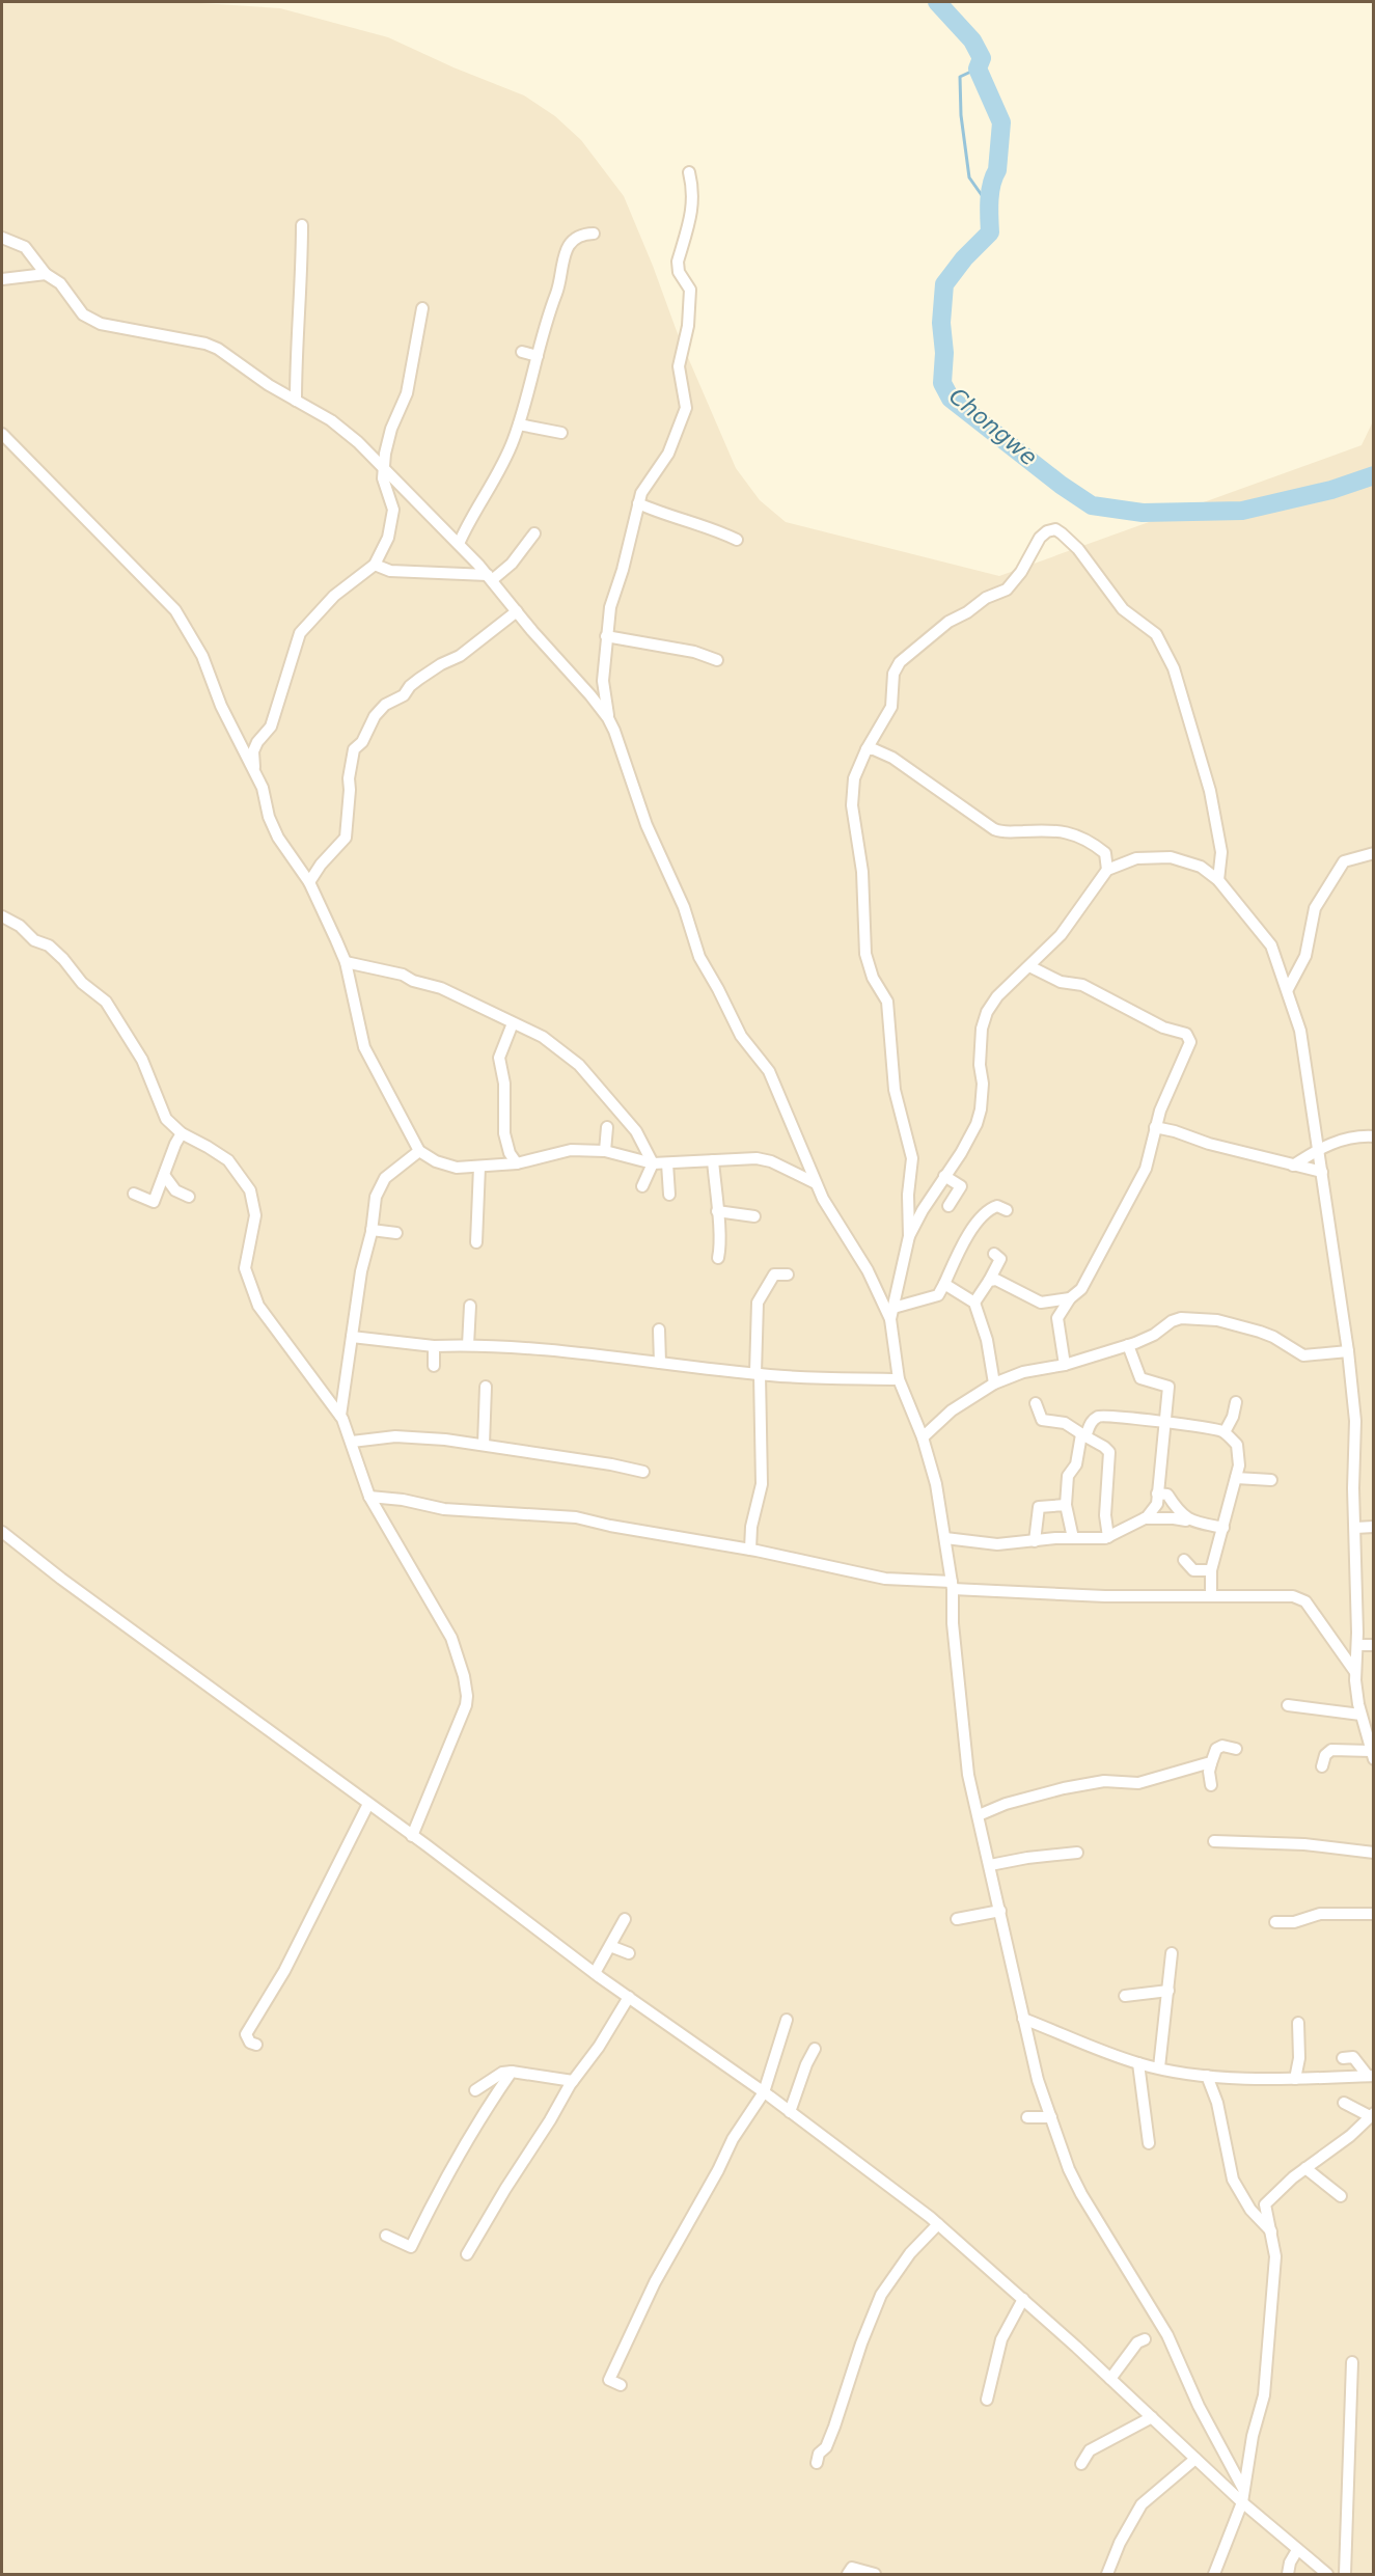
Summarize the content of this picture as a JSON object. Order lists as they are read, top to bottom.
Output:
{
  "water": ["Chongwe"]
}
